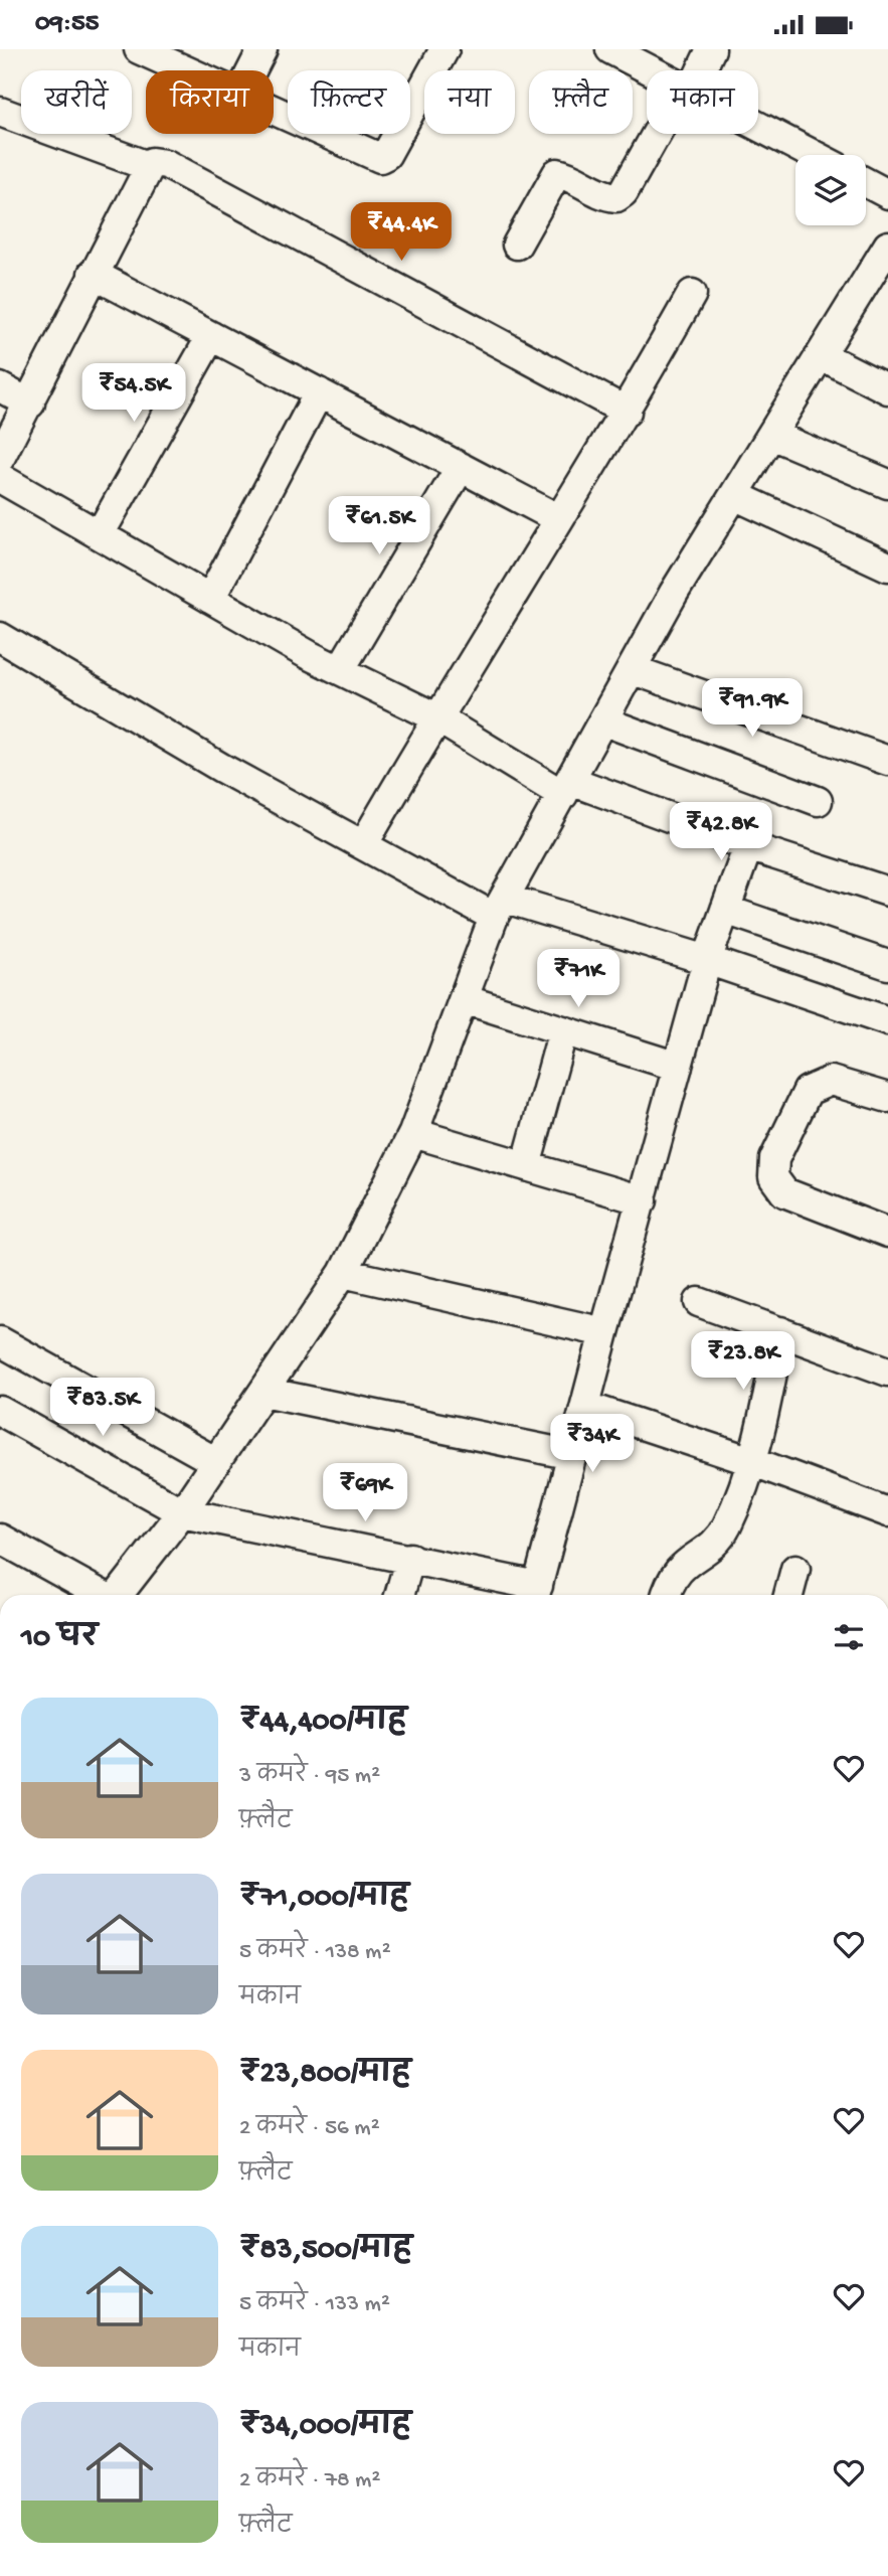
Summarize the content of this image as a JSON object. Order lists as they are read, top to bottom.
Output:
{
  "page": {
    "status": "09:55",
    "chip": [
      "खरीदें",
      "किराया",
      "फ़िल्टर",
      "नया",
      "फ़्लैट",
      "मकान"
    ],
    "price": [
      "₹44.4K",
      "₹54.5K",
      "₹61.5K",
      "₹91.9K",
      "₹42.8K",
      "₹71K",
      "₹23.8K",
      "₹83.5K",
      "₹34K",
      "₹69K"
    ],
    "heading": "10 घर",
    "list": [
      {
        "name": "₹44,400/माह",
        "note": "3 कमरे · 95 m² · फ़्लैट"
      },
      {
        "name": "₹71,000/माह",
        "note": "5 कमरे · 138 m² · मकान"
      },
      {
        "name": "₹23,800/माह",
        "note": "2 कमरे · 56 m² · फ़्लैट"
      },
      {
        "name": "₹83,500/माह",
        "note": "5 कमरे · 133 m² · मकान"
      },
      {
        "name": "₹34,000/माह",
        "note": "2 कमरे · 78 m² · फ़्लैट"
      }
    ]
  }
}
